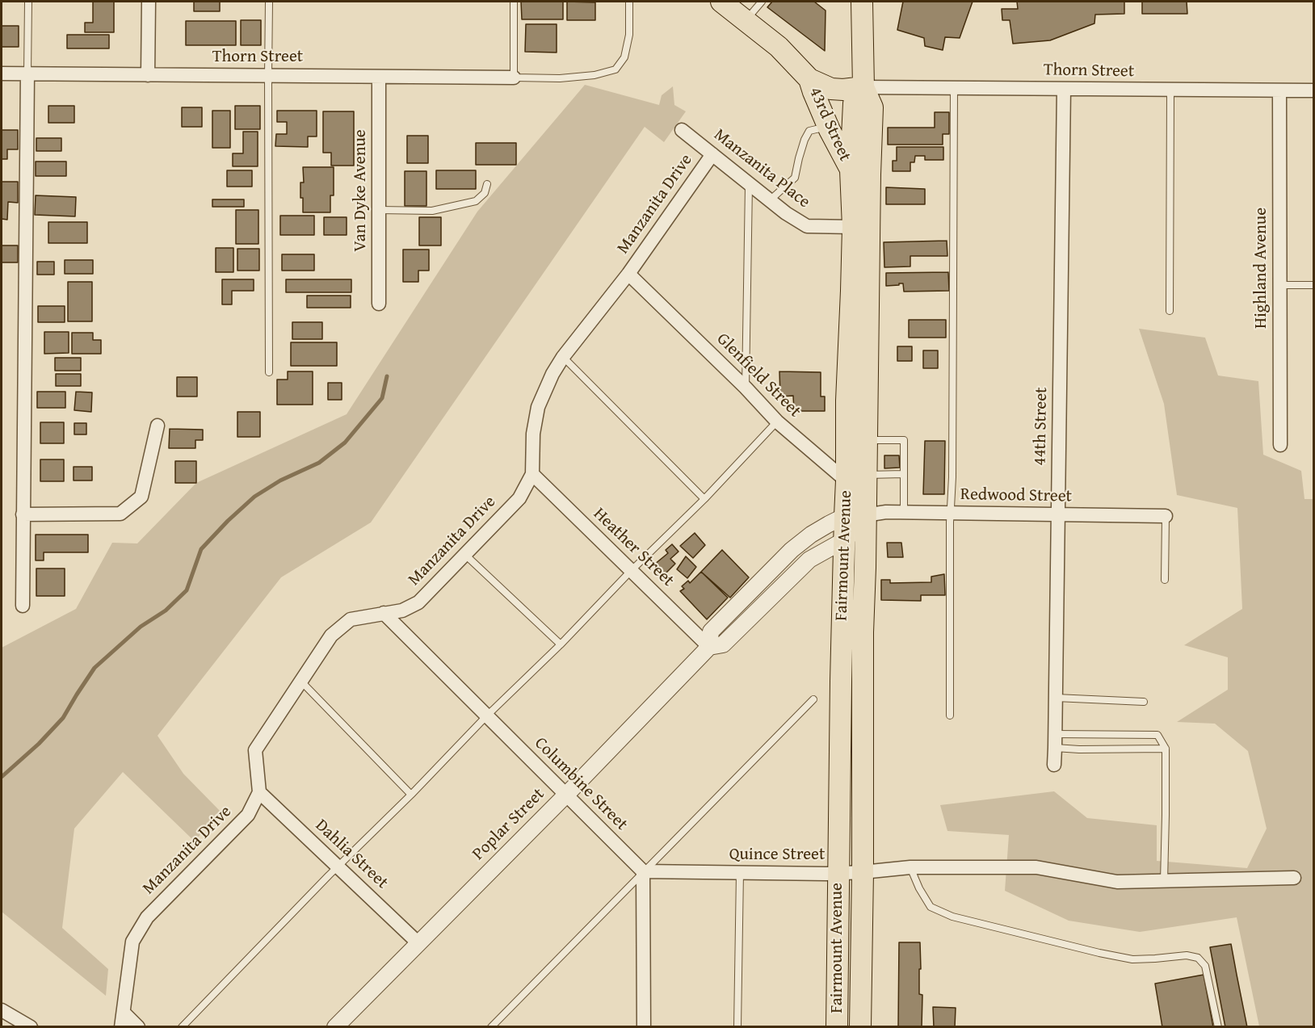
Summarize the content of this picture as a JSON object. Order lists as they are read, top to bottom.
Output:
{
  "streets": {
    "main road": ["43rd Street", "Fairmount Avenue"],
    "street": [
      "Thorn Street",
      "Manzanita Place",
      "Van Dyke Avenue",
      "Manzanita Drive",
      "Highland Avenue",
      "Glenfield Street",
      "44th Street",
      "Redwood Street",
      "Heather Street",
      "Columbine Street",
      "Poplar Street",
      "Dahlia Street",
      "Quince Street"
    ]
  },
  "crossings": [
    ["Thorn Street", "Van Dyke Avenue"],
    ["Thorn Street", "Highland Avenue"],
    ["Thorn Street", "44th Street"],
    ["Thorn Street", "Fairmount Avenue"],
    ["43rd Street", "Fairmount Avenue"],
    ["Manzanita Place", "Manzanita Drive"],
    ["Manzanita Place", "Fairmount Avenue"],
    ["Manzanita Drive", "Glenfield Street"],
    ["Manzanita Drive", "Heather Street"],
    ["Manzanita Drive", "Columbine Street"],
    ["Manzanita Drive", "Dahlia Street"],
    ["Glenfield Street", "Redwood Street"],
    ["Glenfield Street", "Fairmount Avenue"],
    ["Glenfield Street", "Poplar Street"],
    ["44th Street", "Redwood Street"],
    ["Redwood Street", "Fairmount Avenue"],
    ["Redwood Street", "Poplar Street"],
    ["Heather Street", "Poplar Street"],
    ["Fairmount Avenue", "Poplar Street"],
    ["Fairmount Avenue", "Quince Street"],
    ["Columbine Street", "Poplar Street"],
    ["Columbine Street", "Quince Street"],
    ["Poplar Street", "Dahlia Street"]
  ]
}
